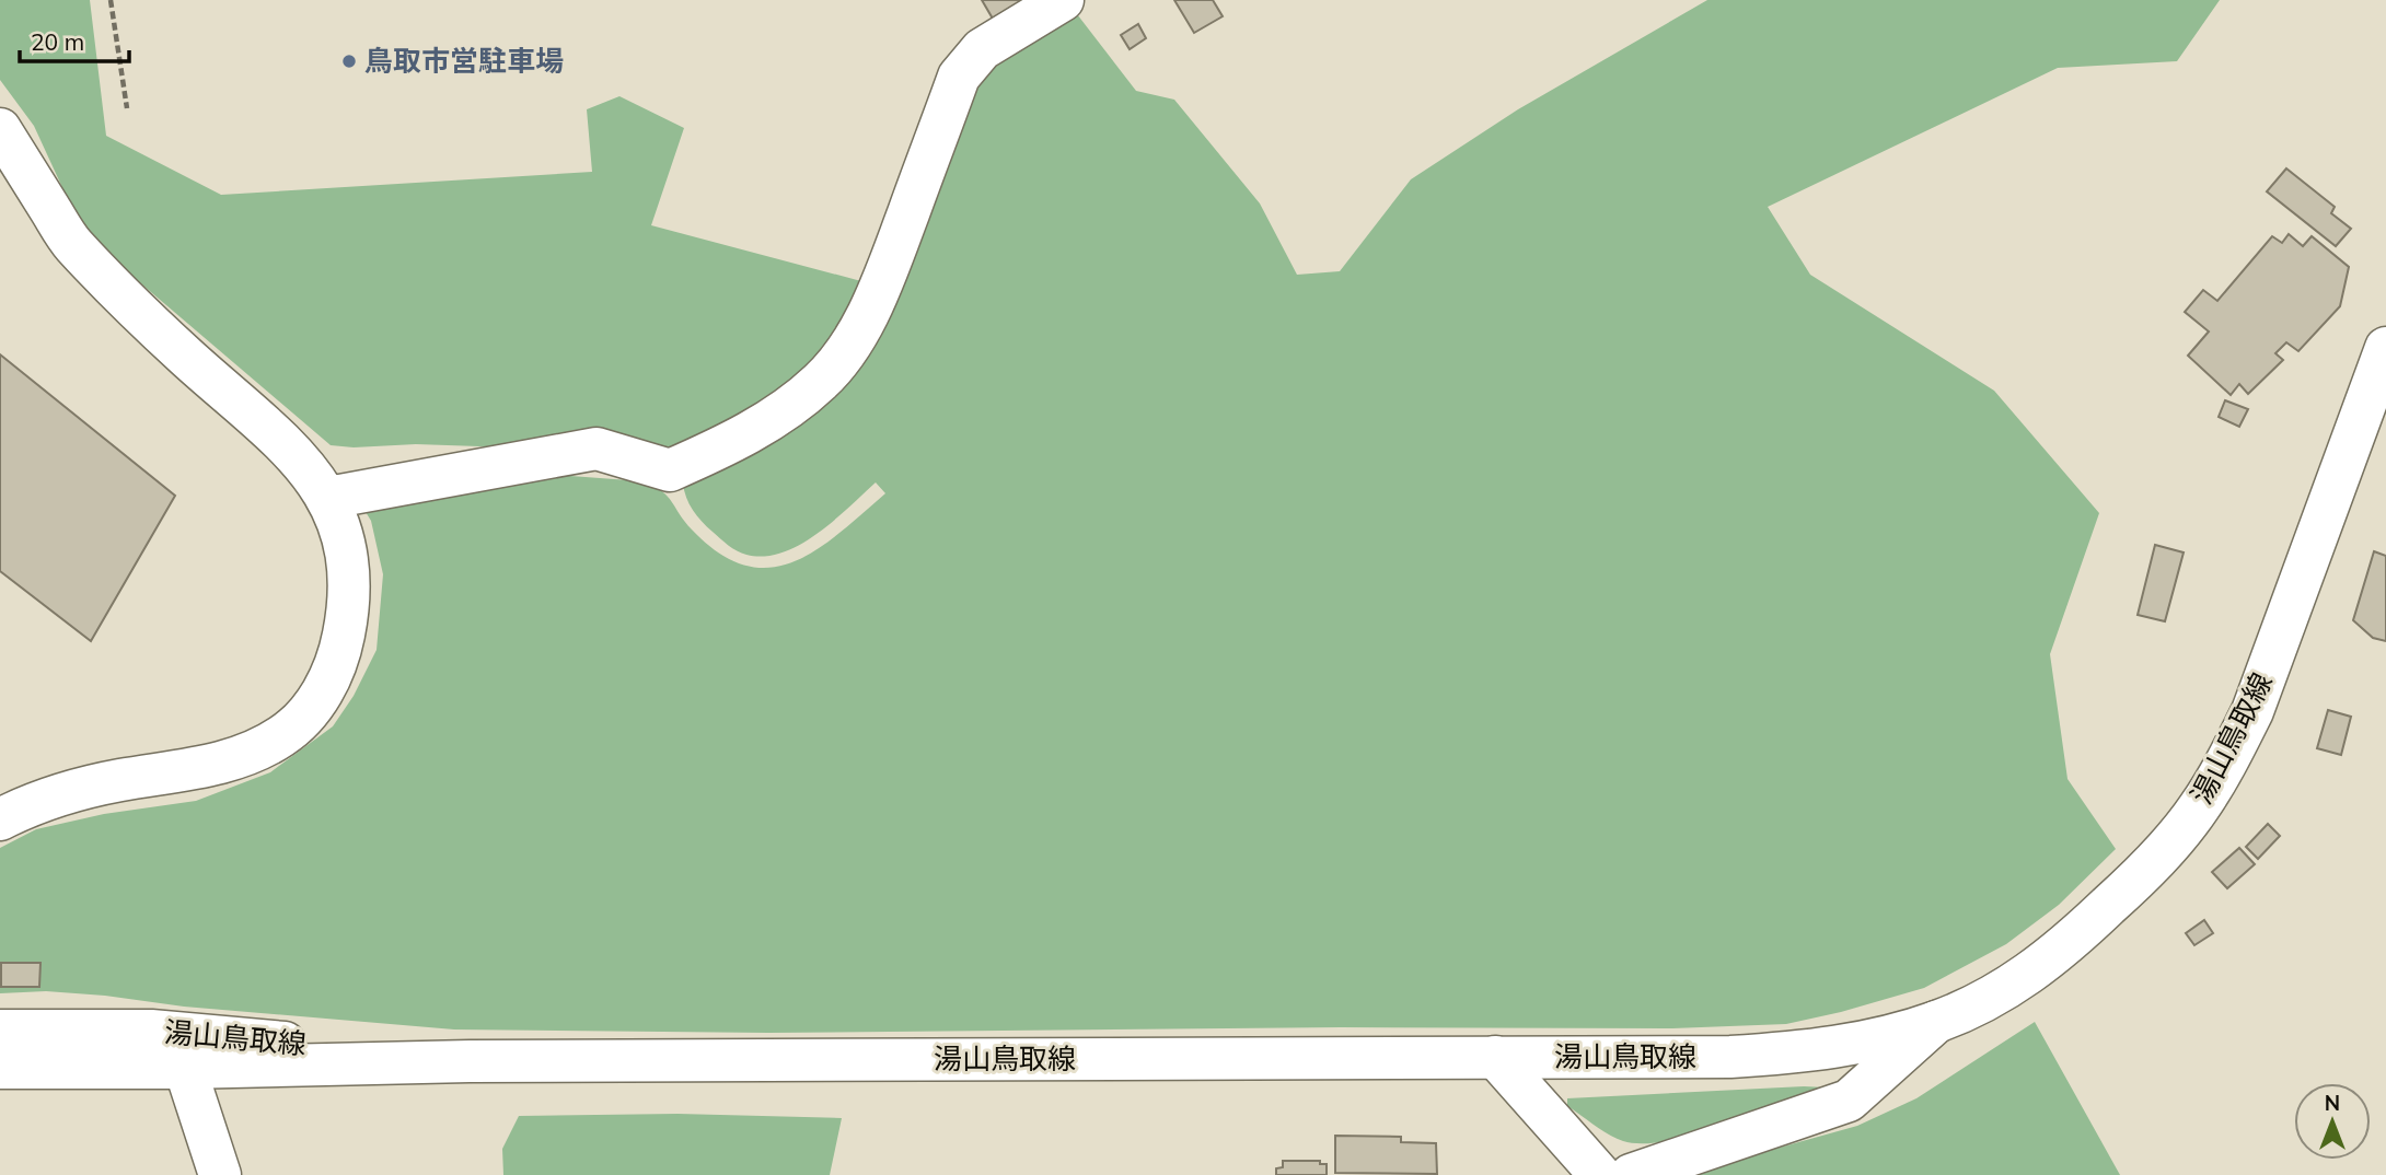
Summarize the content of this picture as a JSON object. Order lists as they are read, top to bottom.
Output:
{
  "streets": {
    "main road": ["湯山鳥取線"]
  },
  "places": ["鳥取市営駐車場"],
  "scale_bar": "20 m",
  "north": "top"
}
